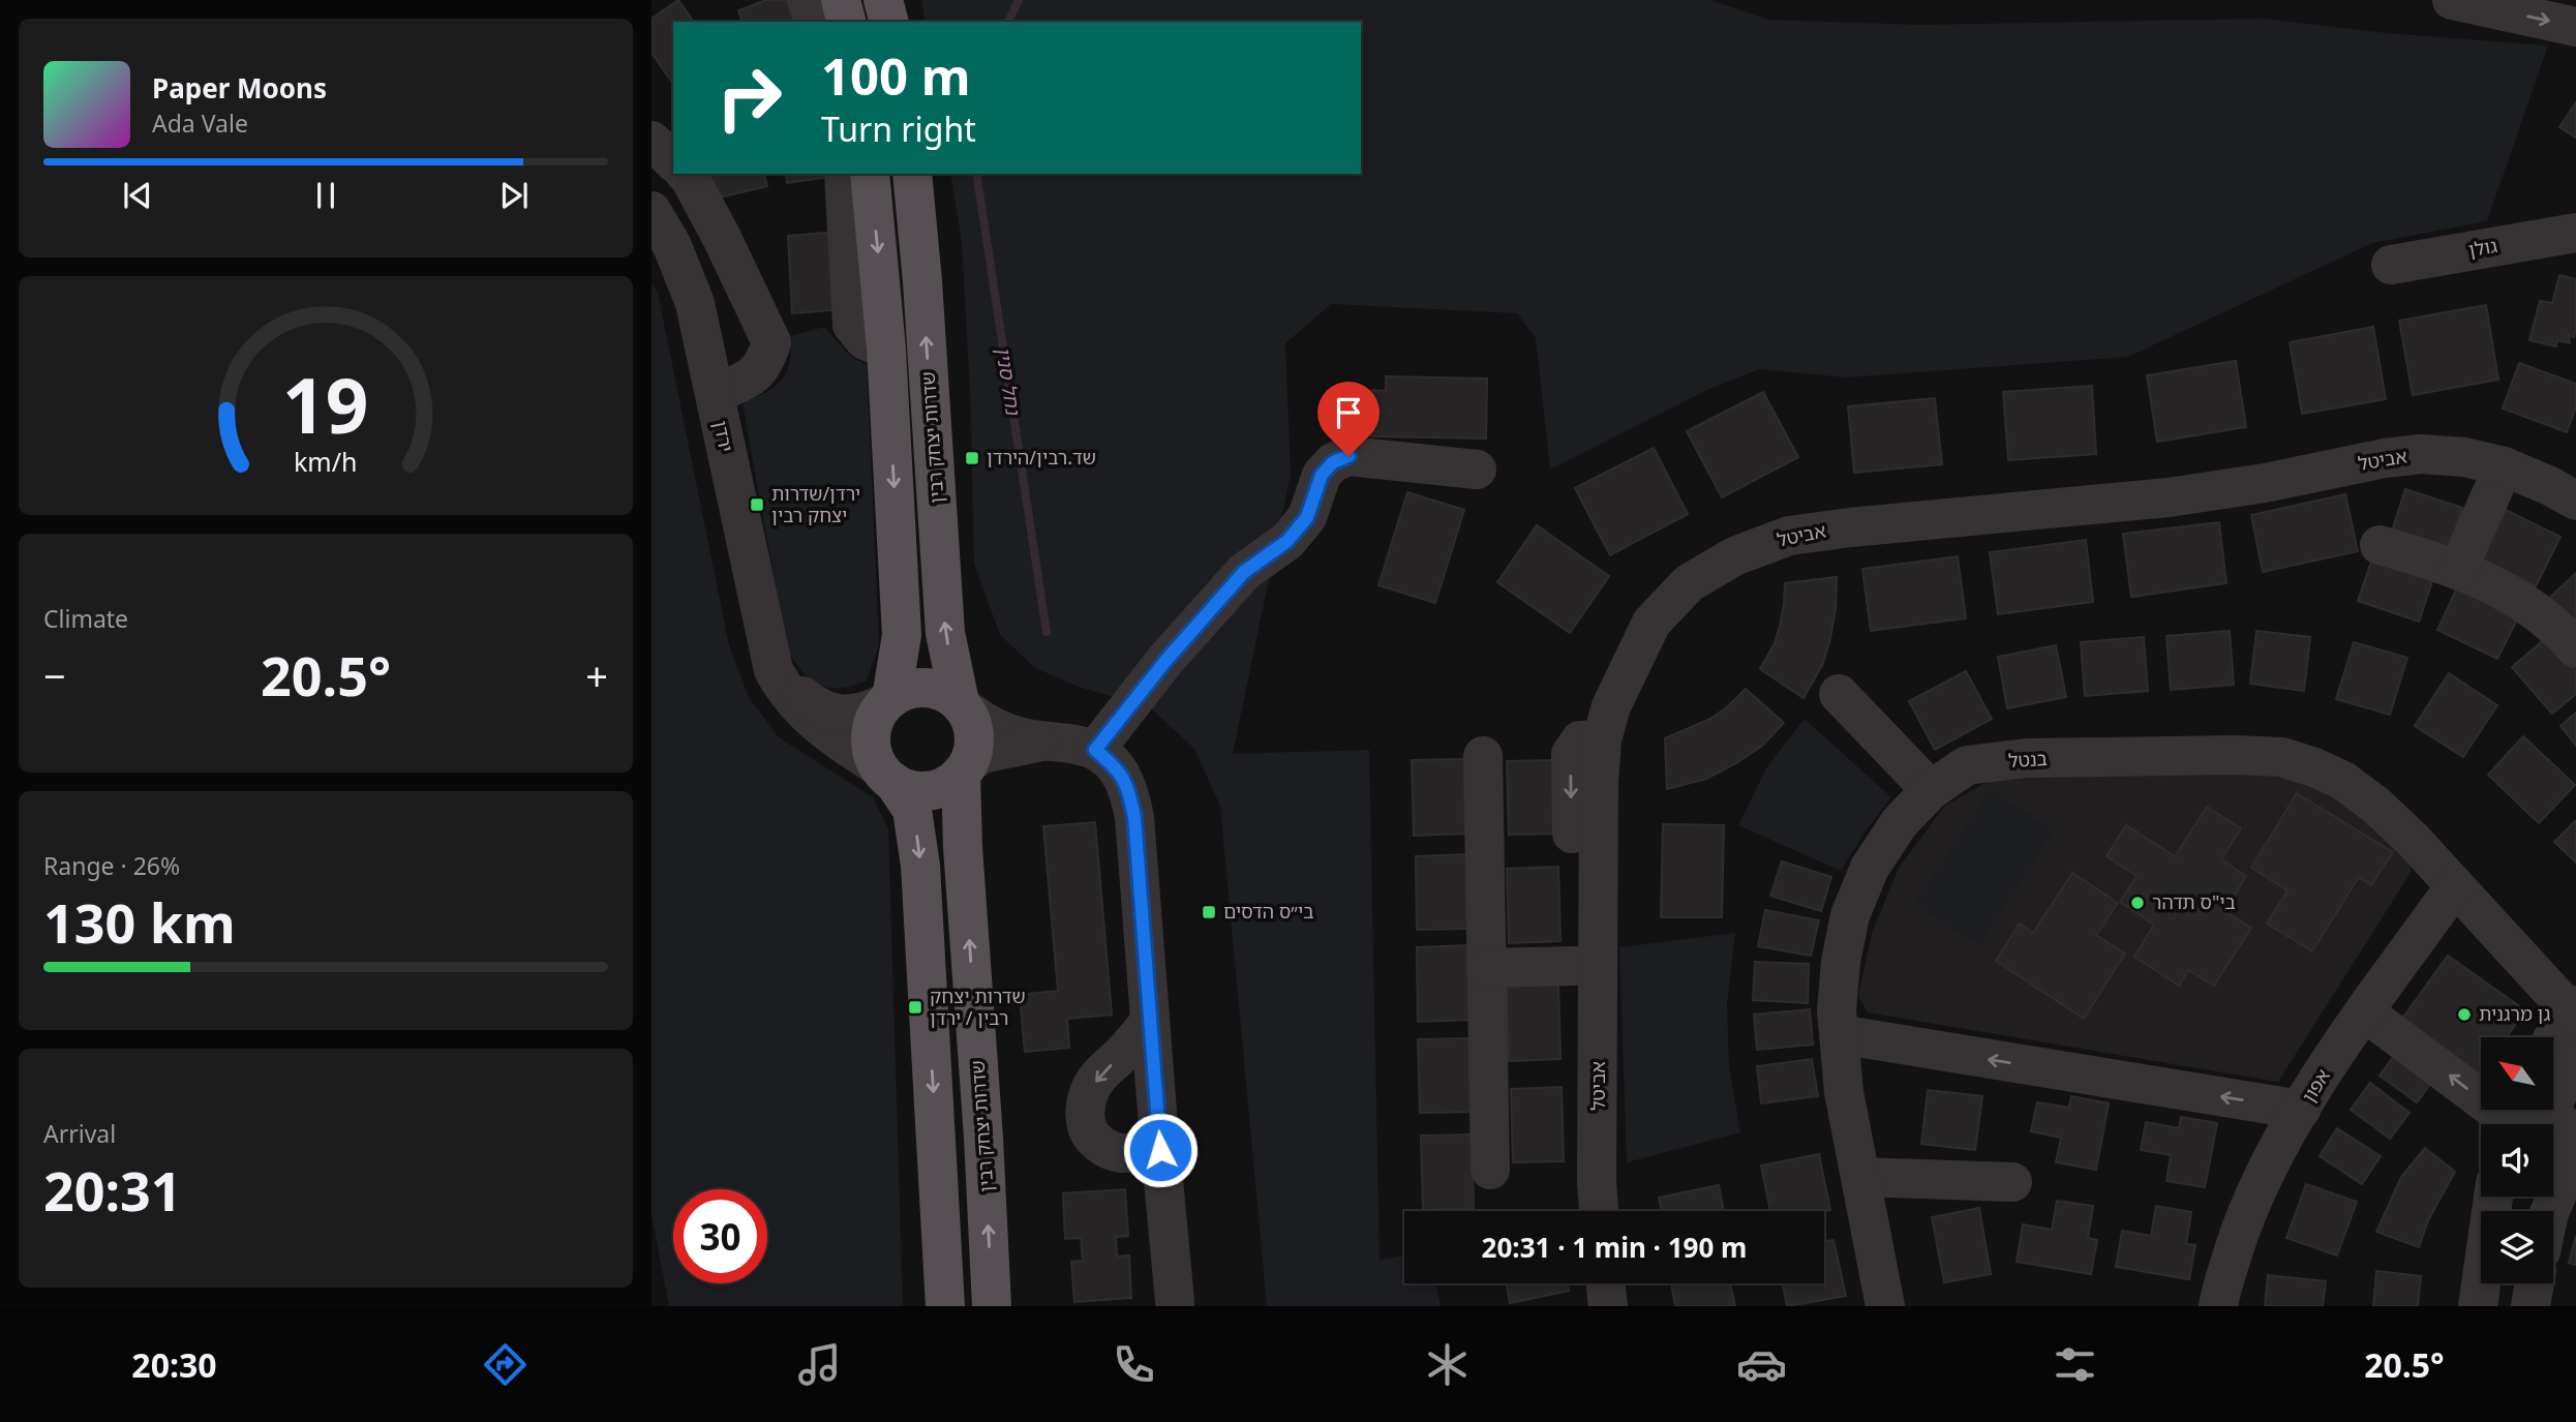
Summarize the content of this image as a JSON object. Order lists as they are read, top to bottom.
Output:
{
  "streets": {
    "main road": ["שדרות יצחק רבין"],
    "street": [
      "גולן",
      "ירדן",
      "אביטל",
      "בנטל",
      "אפון"
    ]
  },
  "crossings": [
    ["ירדן", "שדרות יצחק רבין"],
    ["בנטל", "אפון"]
  ],
  "water": ["נחל סנין"],
  "places": {
    "transit": [
      "שד.רבין/הירדן",
      "ירדן/שדרות יצחק רבין",
      "בי״ס הדסים",
      "שדרות יצחק רבין / ירדן"
    ],
    "other": ["בי\"ס תדהר", "גן מרגנית"]
  },
  "north": "top left",
  "page": {
    "turn": ["100 m", "Turn right"],
    "song": ["Paper Moons", "Ada Vale"],
    "tile": [
      "Climate",
      ["Range · 26%", "130 km"],
      ["Arrival", "20:31"]
    ],
    "heat": ["−", "20.5°", "+"],
    "limit": "30",
    "trip": "20:31 · 1 min · 190 m",
    "tabs": ["20:30", "20.5°"],
    "gauge": ["19", "km/h"]
  }
}
